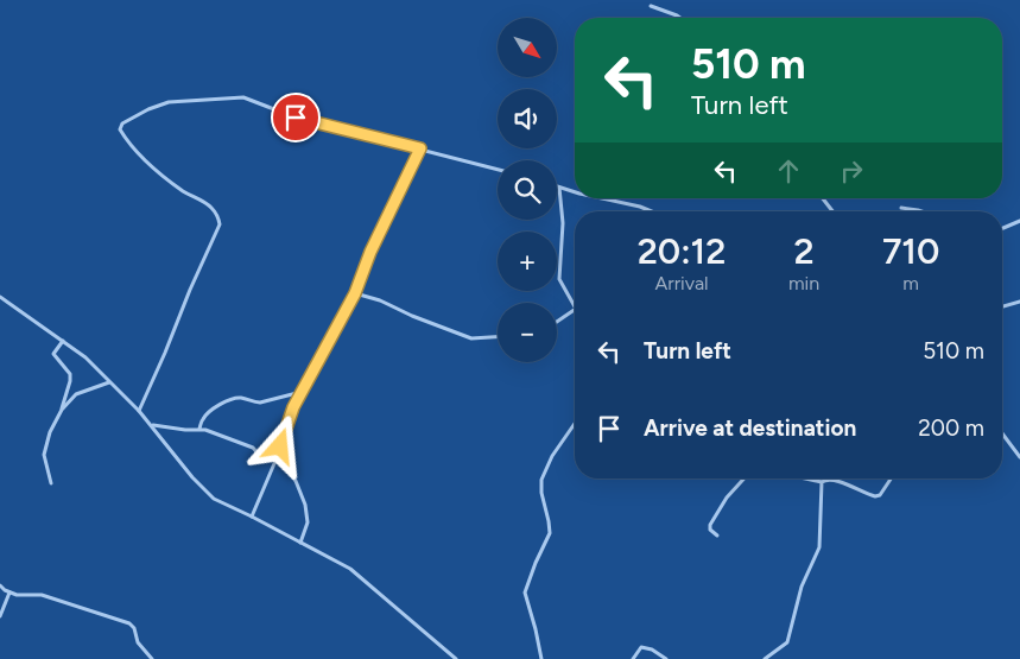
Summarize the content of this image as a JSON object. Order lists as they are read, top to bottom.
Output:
{
  "north": "bottom right",
  "page": {
    "map_buttons": ["+", "−"],
    "turn": ["510 m", "Turn left"],
    "eta": [
      "20:12",
      "Arrival",
      "2",
      "min",
      "710",
      "m"
    ],
    "list": [
      {
        "name": "Turn left",
        "value": "510 m"
      },
      {
        "name": "Arrive at destination",
        "value": "200 m"
      }
    ]
  }
}
